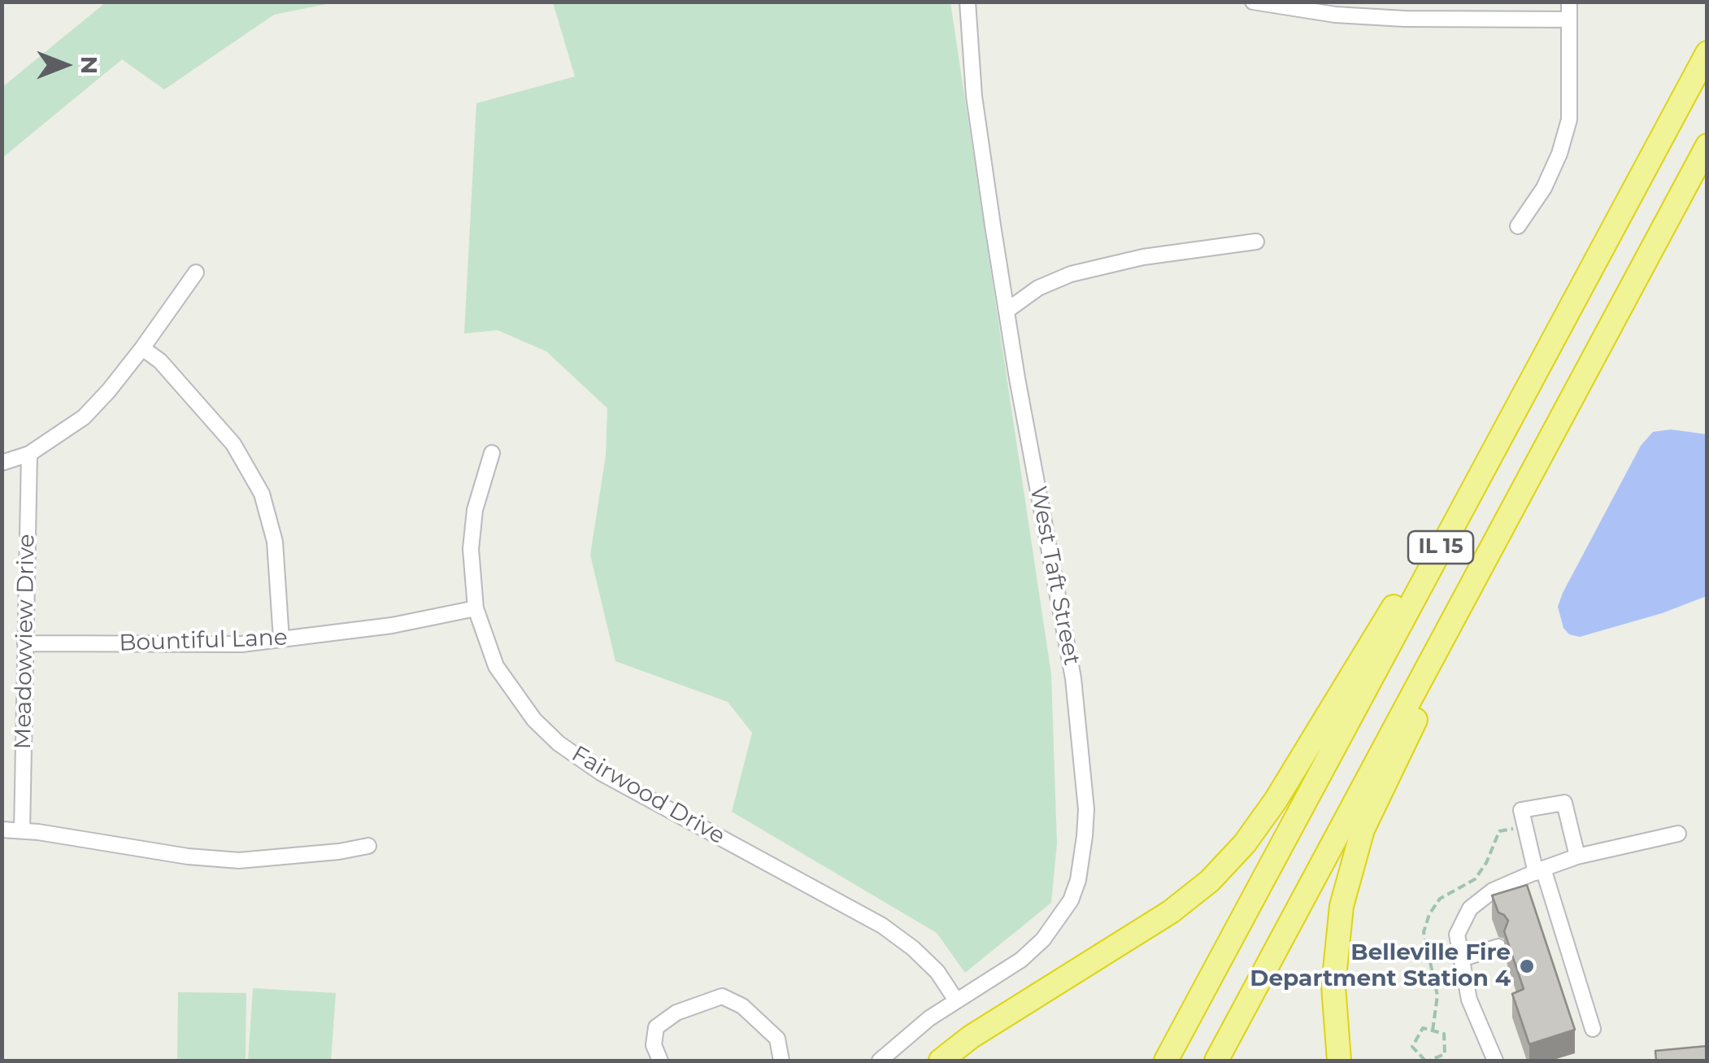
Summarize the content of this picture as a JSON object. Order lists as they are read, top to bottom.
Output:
{
  "streets": {
    "highway": ["IL 15"],
    "street": [
      "West Taft Street",
      "Bountiful Lane",
      "Meadowview Drive",
      "Fairwood Drive"
    ]
  },
  "crossings": [
    ["West Taft Street", "Fairwood Drive"],
    ["Bountiful Lane", "Meadowview Drive"],
    ["Bountiful Lane", "Fairwood Drive"]
  ],
  "places": ["Belleville Fire Department Station 4"],
  "north": "right"
}
